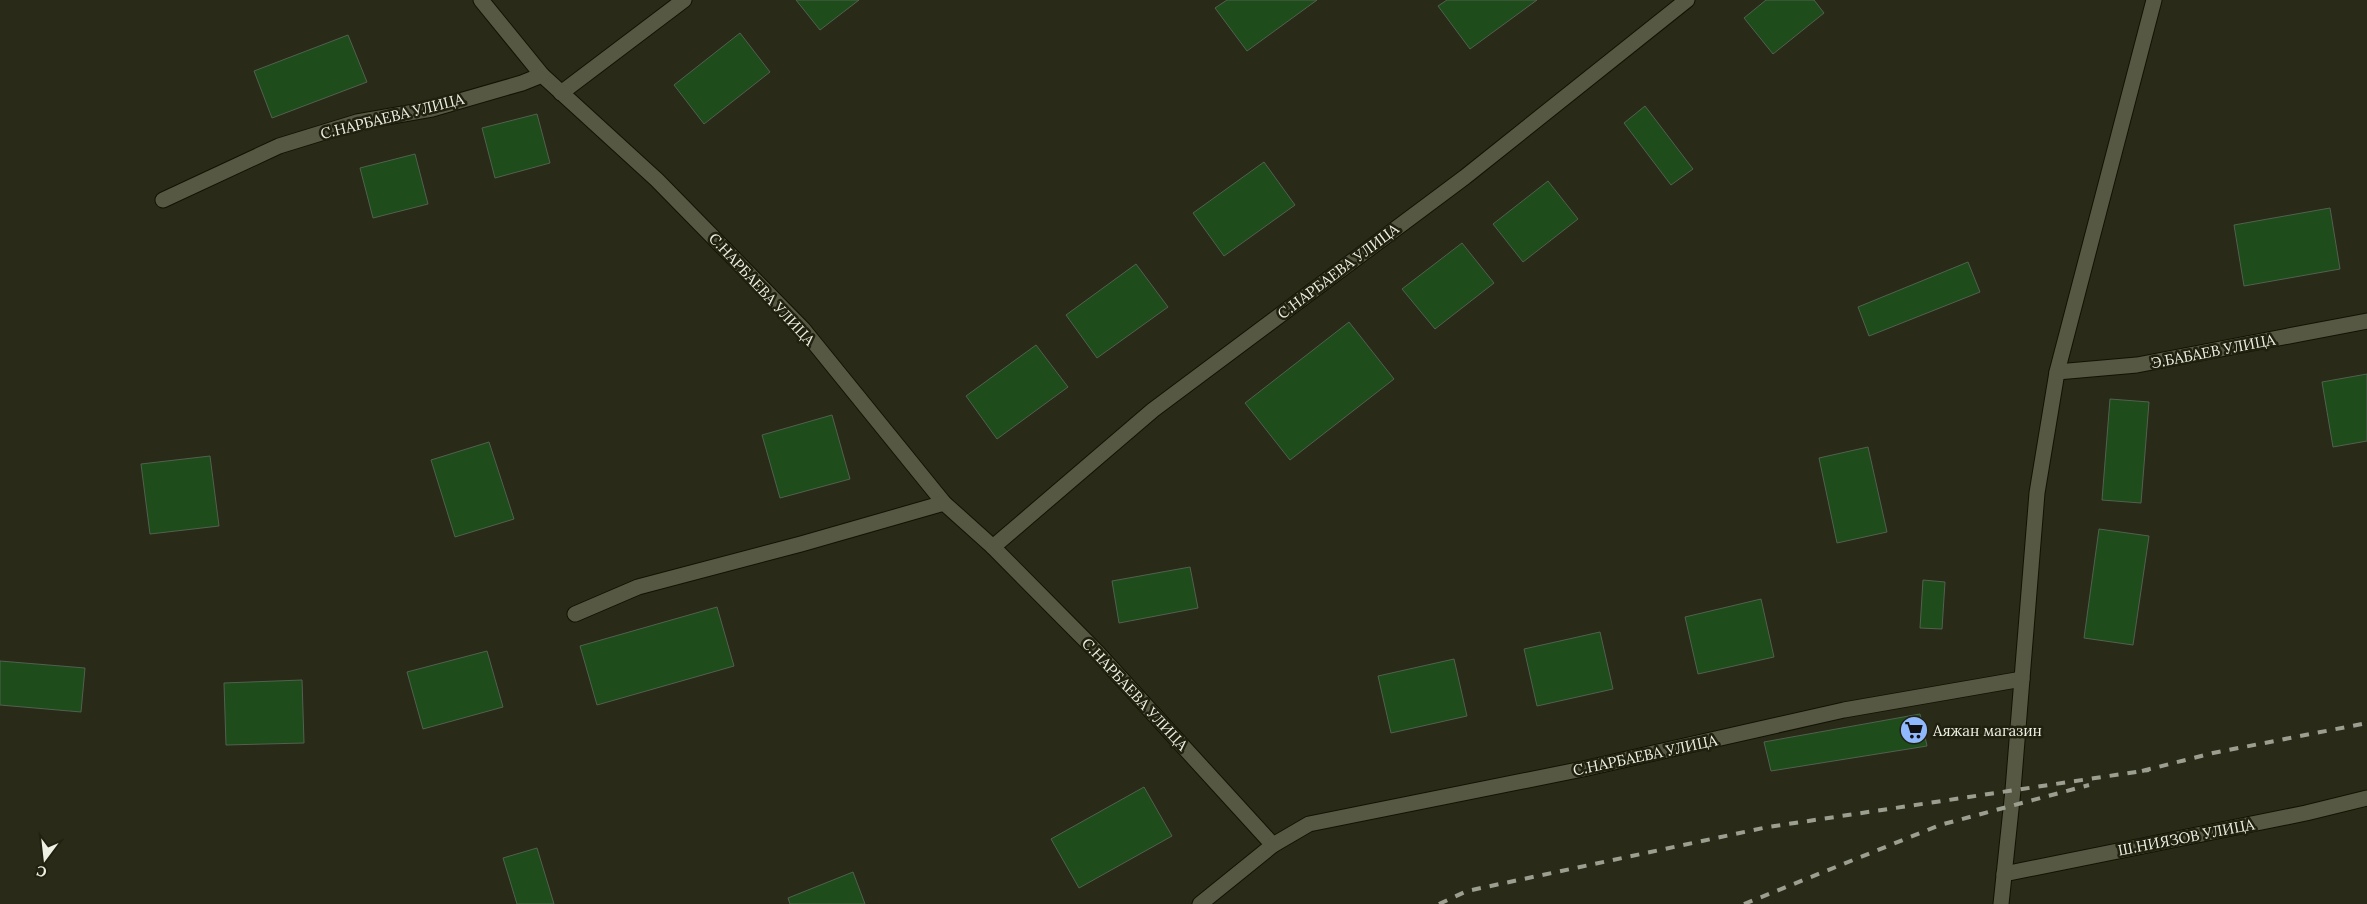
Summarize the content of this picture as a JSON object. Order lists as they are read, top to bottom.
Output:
{
  "streets": {
    "street": ["С.НАРБАЕВА УЛИЦА", "Э.БАБАЕВ УЛИЦА", "Ш.НИЯЗОВ УЛИЦА"]
  },
  "places": {
    "supermarket": ["Аяжан магазин"]
  },
  "north": "bottom"
}
